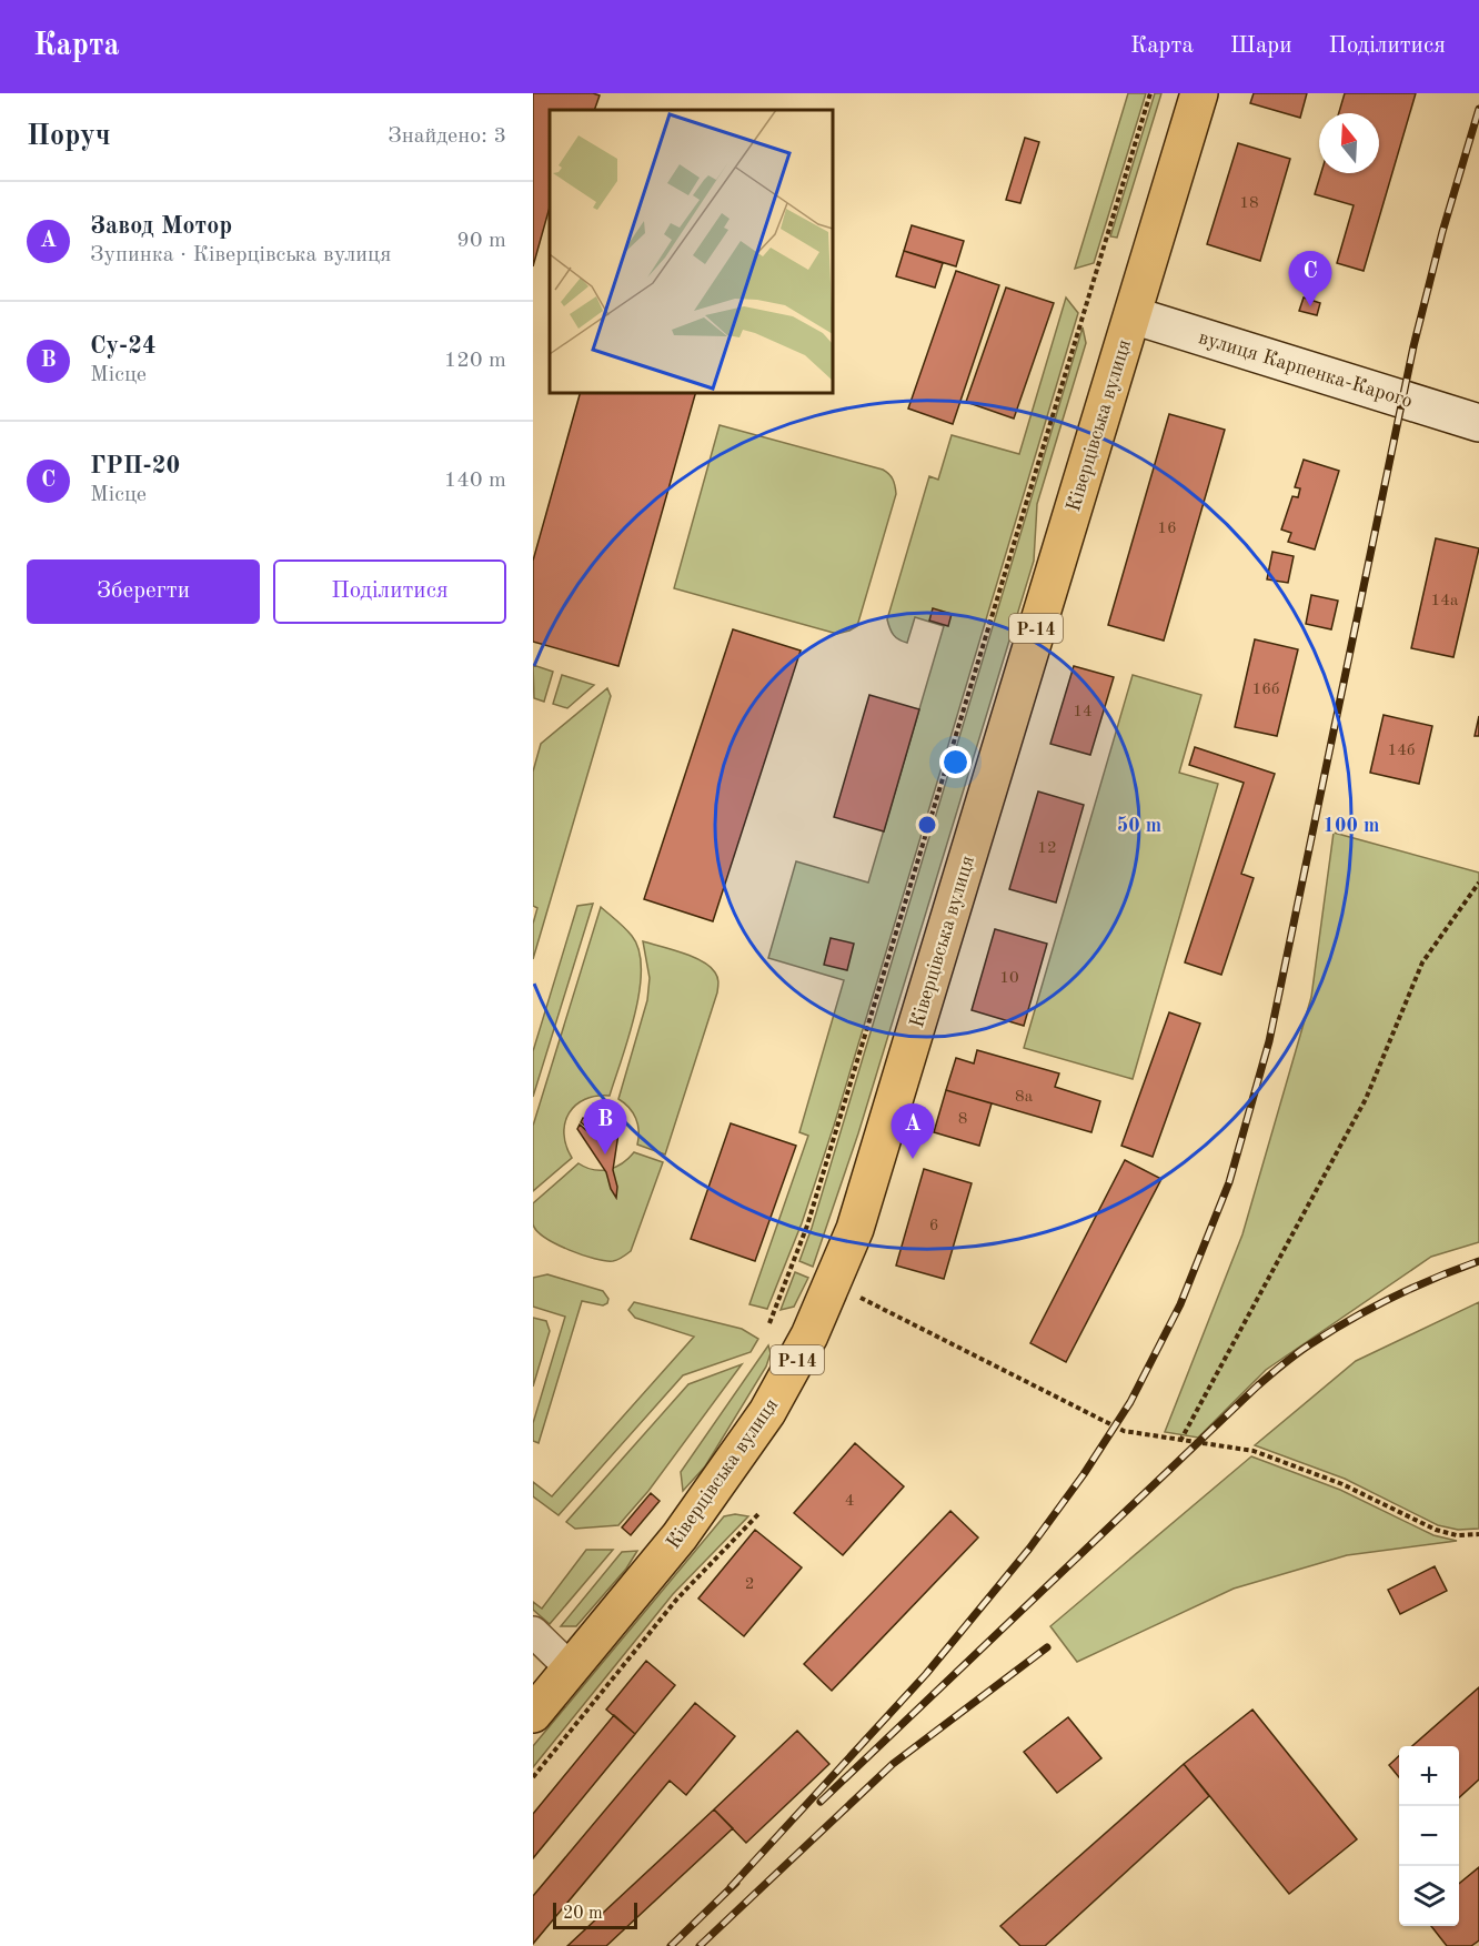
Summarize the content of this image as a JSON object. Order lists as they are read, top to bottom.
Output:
{
  "streets": {
    "main road": ["вулиця Карпенка-Карого", "Ківерцівська вулиця", "Р-14"]
  },
  "crossings": [
    ["вулиця Карпенка-Карого", "Ківерцівська вулиця"]
  ],
  "house_numbers": [
    "18",
    "16",
    "14а",
    "16б",
    "14",
    "14б",
    "12",
    "10",
    "8а",
    "8",
    "6",
    "4",
    "2"
  ],
  "scale_bar": "20 m",
  "north": "top",
  "page": {
    "header": "Карта",
    "nav": ["Карта", "Шари", "Поділитися"],
    "heading": ["Поруч", "Знайдено: 3"],
    "list": [
      {
        "mark": "A",
        "name": "Завод Мотор",
        "note": "Зупинка · Ківерцівська вулиця",
        "value": "90 m"
      },
      {
        "mark": "B",
        "name": "Су-24",
        "note": "Місце",
        "value": "120 m"
      },
      {
        "mark": "C",
        "name": "ГРП-20",
        "note": "Місце",
        "value": "140 m"
      }
    ],
    "pins": ["C", "B", "A"],
    "buttons": ["Зберегти", "Поділитися"],
    "map_buttons": ["+", "−"],
    "scale": "20 m"
  },
  "rings": ["50 m", "100 m"]
}
